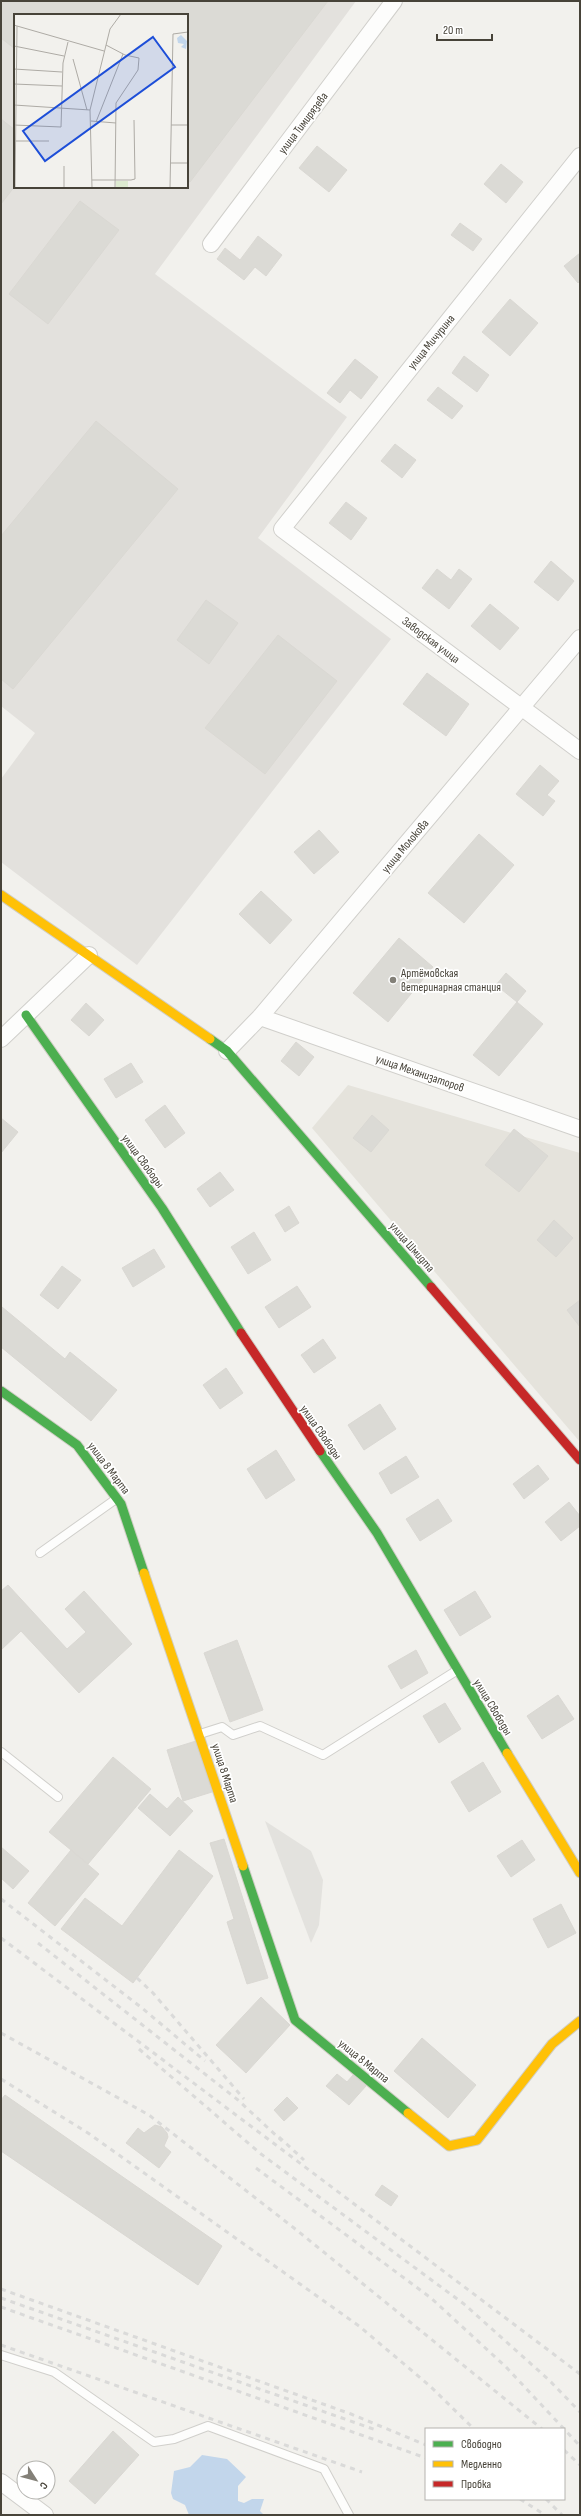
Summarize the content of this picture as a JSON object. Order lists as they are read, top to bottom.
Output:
{
  "streets": {
    "street": [
      "улица Тимирязева",
      "улица Мичурина",
      "Заводская улица",
      "улица Молокова",
      "улица Механизаторов",
      "улица Свободы",
      "улица Шмидта",
      "улица 8 Марта"
    ]
  },
  "crossings": [
    ["улица Мичурина", "Заводская улица"],
    ["Заводская улица", "улица Молокова"],
    ["улица Молокова", "улица Механизаторов"],
    ["улица Молокова", "улица Шмидта"]
  ],
  "places": ["Артёмовская ветеринарная станция"],
  "legend": ["Свободно", "Медленно", "Пробка"],
  "scale_bar": "20 m",
  "north": "bottom right"
}
